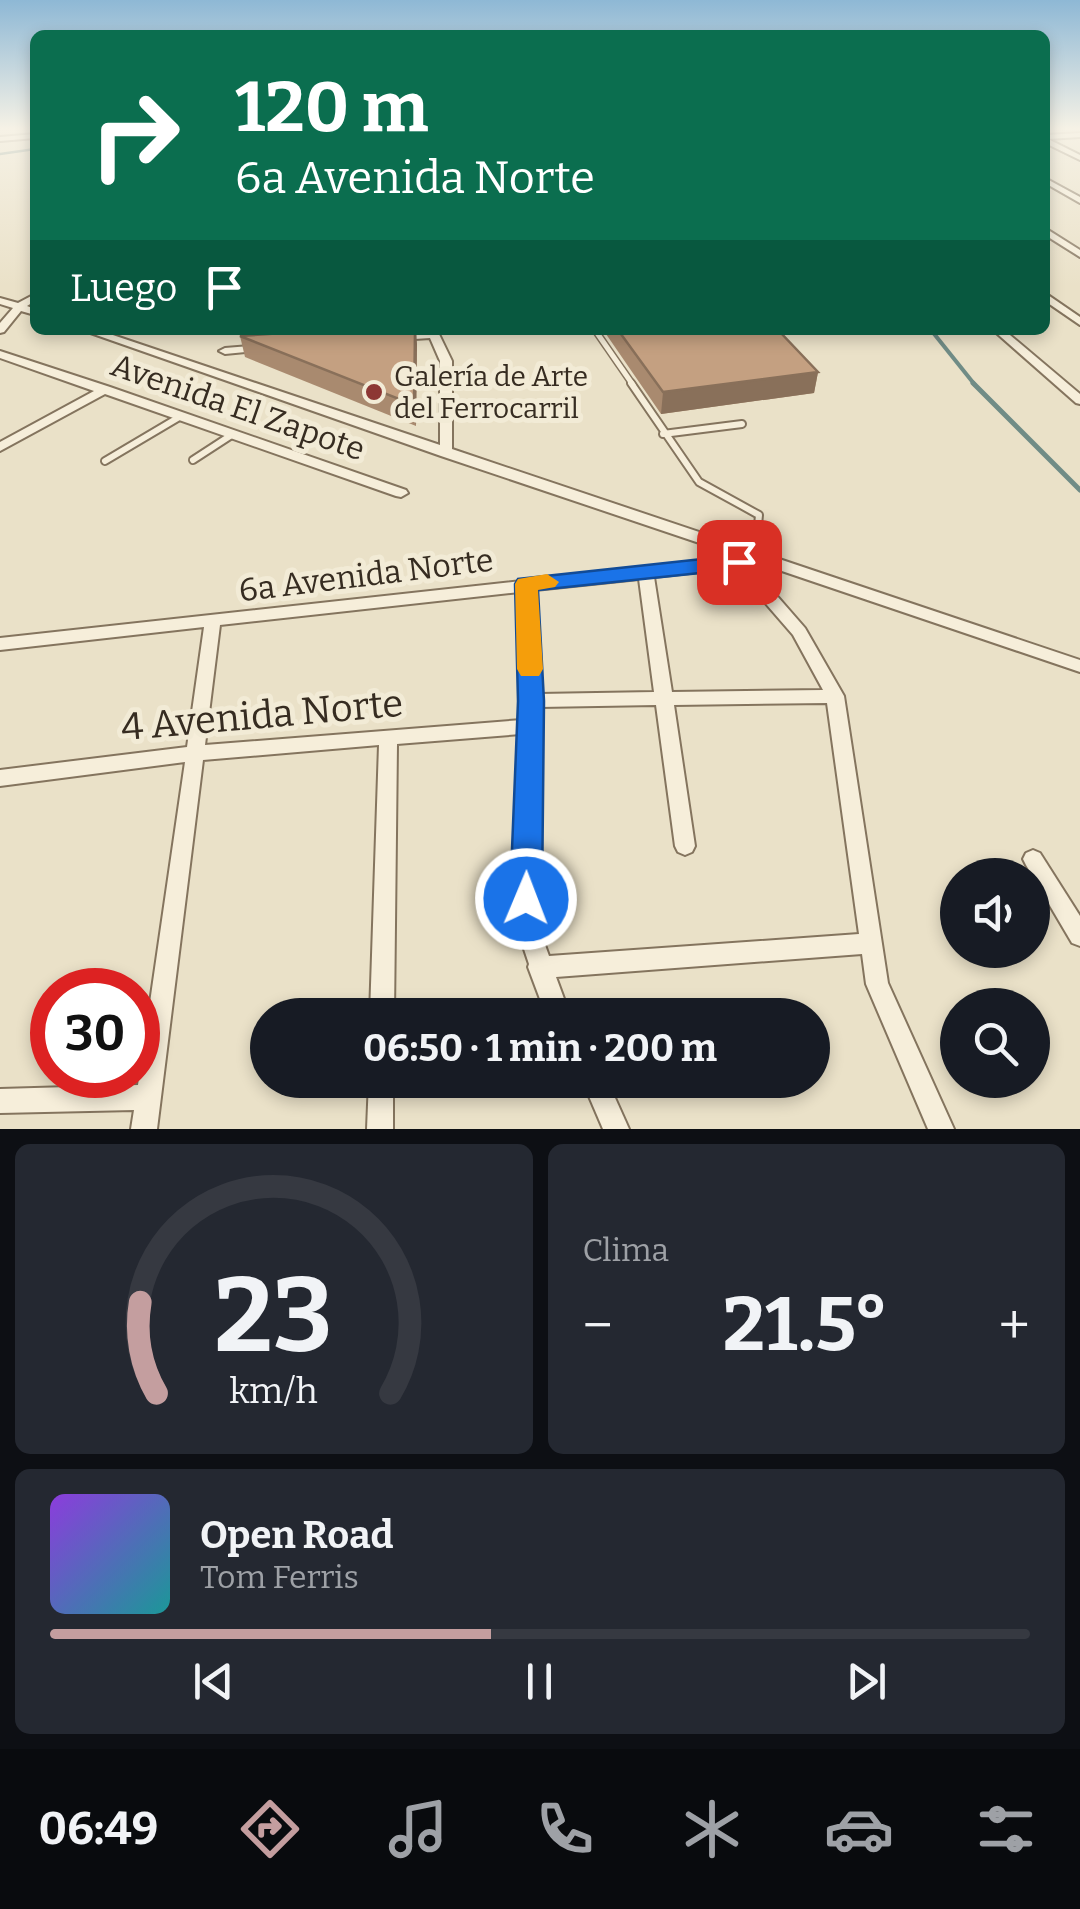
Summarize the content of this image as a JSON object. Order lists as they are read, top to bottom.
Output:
{
  "streets": {
    "street": ["Avenida El Zapote", "6a Avenida Norte", "4 Avenida Norte"]
  },
  "places": ["Galería de Arte del Ferrocarril"],
  "page": {
    "turn": ["120 m", "6a Avenida Norte"],
    "then": "Luego",
    "limit": "30",
    "trip": "06:50 · 1 min · 200 m",
    "tile": "Clima",
    "heat": ["−", "21.5°", "+"],
    "song": ["Open Road", "Tom Ferris"],
    "tabs": "06:49",
    "gauge": ["23", "km/h"]
  }
}
